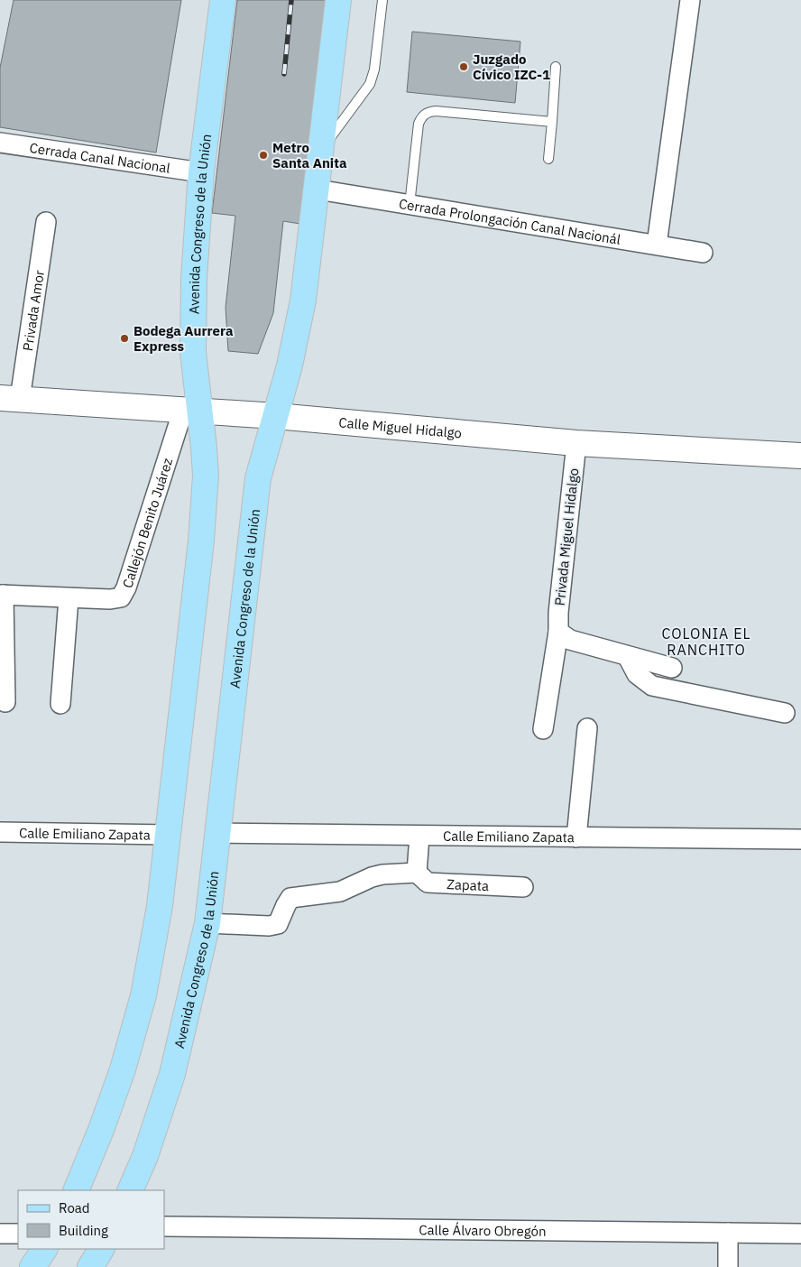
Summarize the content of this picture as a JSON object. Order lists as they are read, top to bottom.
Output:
{
  "streets": {
    "main road": ["Avenida Congreso de la Unión"],
    "street": [
      "Cerrada Canal Nacional",
      "Cerrada Prolongación Canal Nacionál",
      "Privada Amor",
      "Calle Miguel Hidalgo",
      "Callejón Benito Juárez",
      "Privada Miguel Hidalgo",
      "Calle Emiliano Zapata",
      "Zapata",
      "Calle Álvaro Obregón"
    ]
  },
  "crossings": [
    ["Cerrada Canal Nacional", "Avenida Congreso de la Unión"],
    ["Cerrada Prolongación Canal Nacionál", "Avenida Congreso de la Unión"],
    ["Avenida Congreso de la Unión", "Calle Miguel Hidalgo"],
    ["Avenida Congreso de la Unión", "Callejón Benito Juárez"],
    ["Avenida Congreso de la Unión", "Calle Emiliano Zapata"],
    ["Privada Amor", "Calle Miguel Hidalgo"],
    ["Calle Miguel Hidalgo", "Callejón Benito Juárez"],
    ["Calle Miguel Hidalgo", "Privada Miguel Hidalgo"]
  ],
  "districts": ["COLONIA EL RANCHITO"],
  "places": ["Juzgado Cívico IZC-1", "Metro Santa Anita", "Bodega Aurrera Express"],
  "legend": ["Road", "Building"]
}
